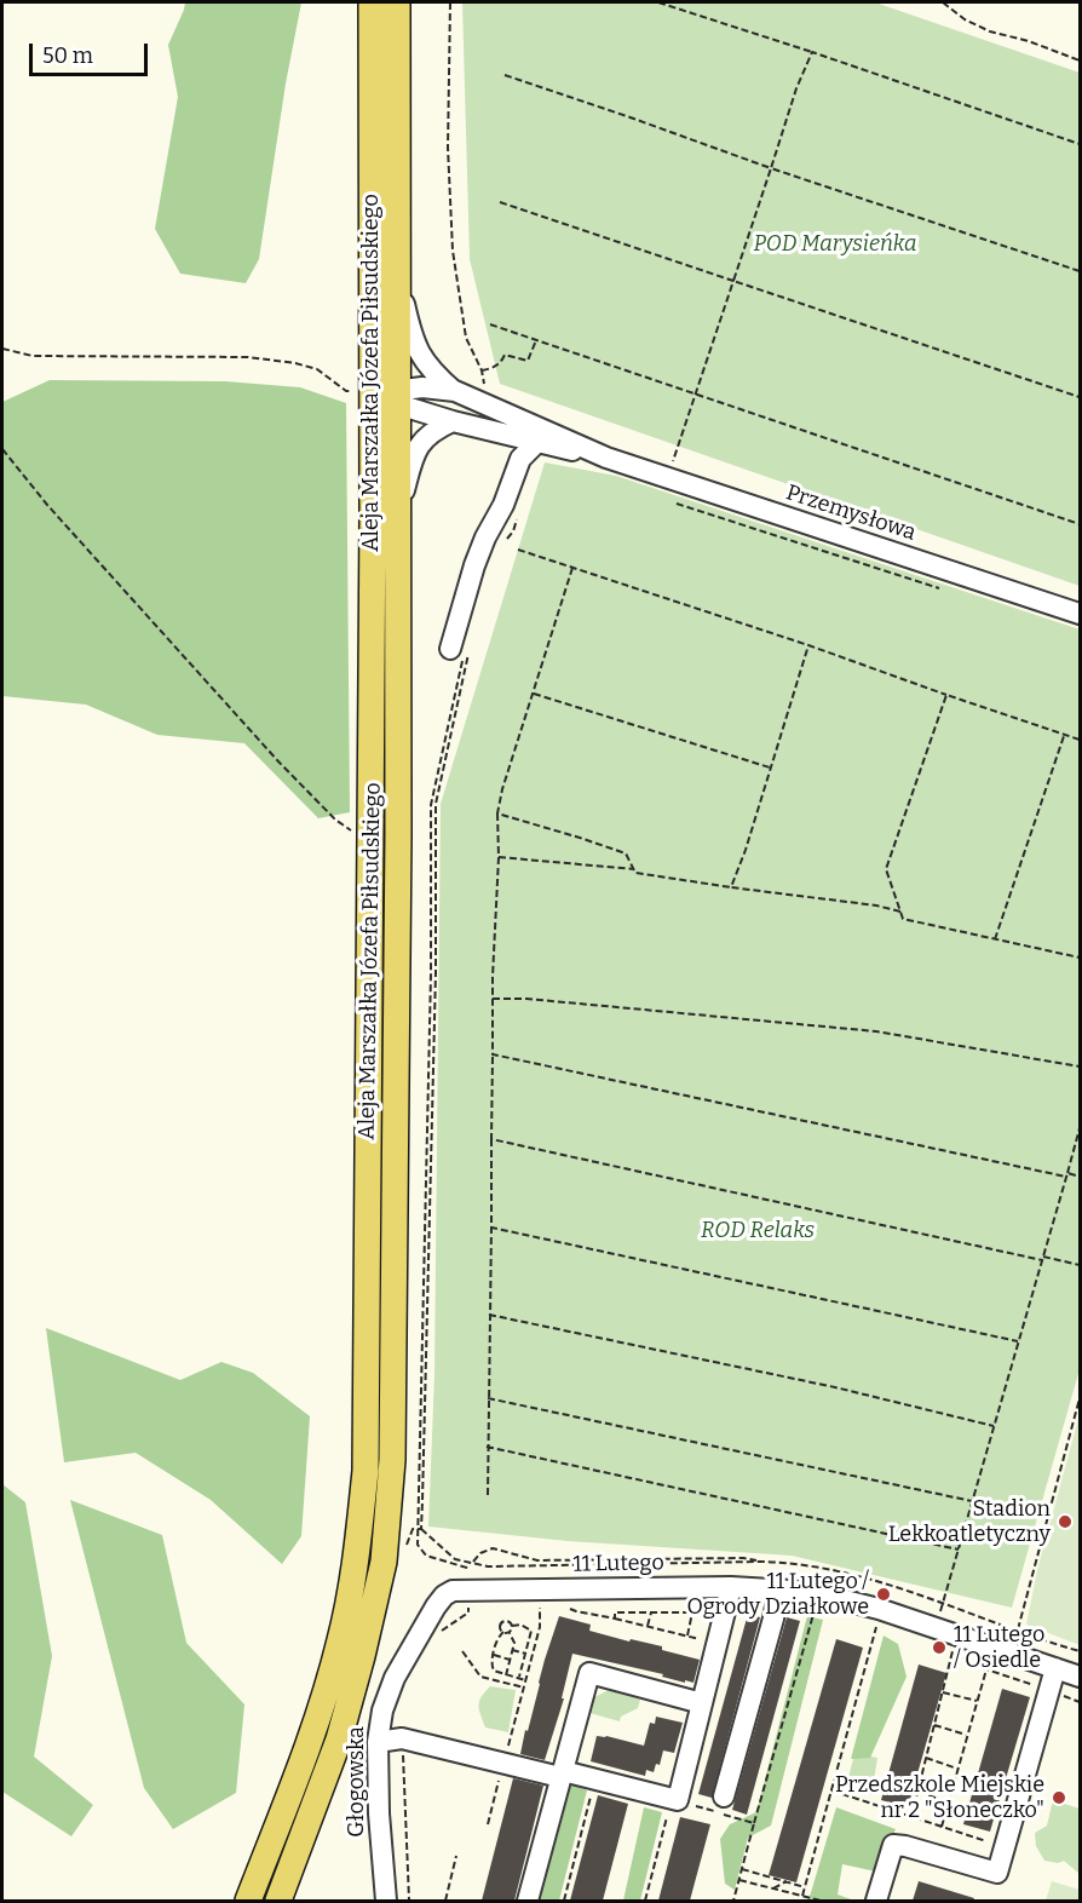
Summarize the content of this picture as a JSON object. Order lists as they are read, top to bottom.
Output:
{
  "streets": {
    "main road": ["Aleja Marszałka Józefa Piłsudskiego"],
    "street": ["Przemysłowa", "11 Lutego", "Głogowska"]
  },
  "crossings": [
    ["Aleja Marszałka Józefa Piłsudskiego", "Przemysłowa"],
    ["11 Lutego", "Głogowska"]
  ],
  "parks": ["POD Marysieńka", "ROD Relaks"],
  "places": [
    "Stadion Lekkoatletyczny",
    "11 Lutego / Ogrody Działkowe",
    "11 Lutego / Osiedle",
    "Przedszkole Miejskie nr 2 \"Słoneczko\""
  ],
  "scale_bar": "50 m"
}
